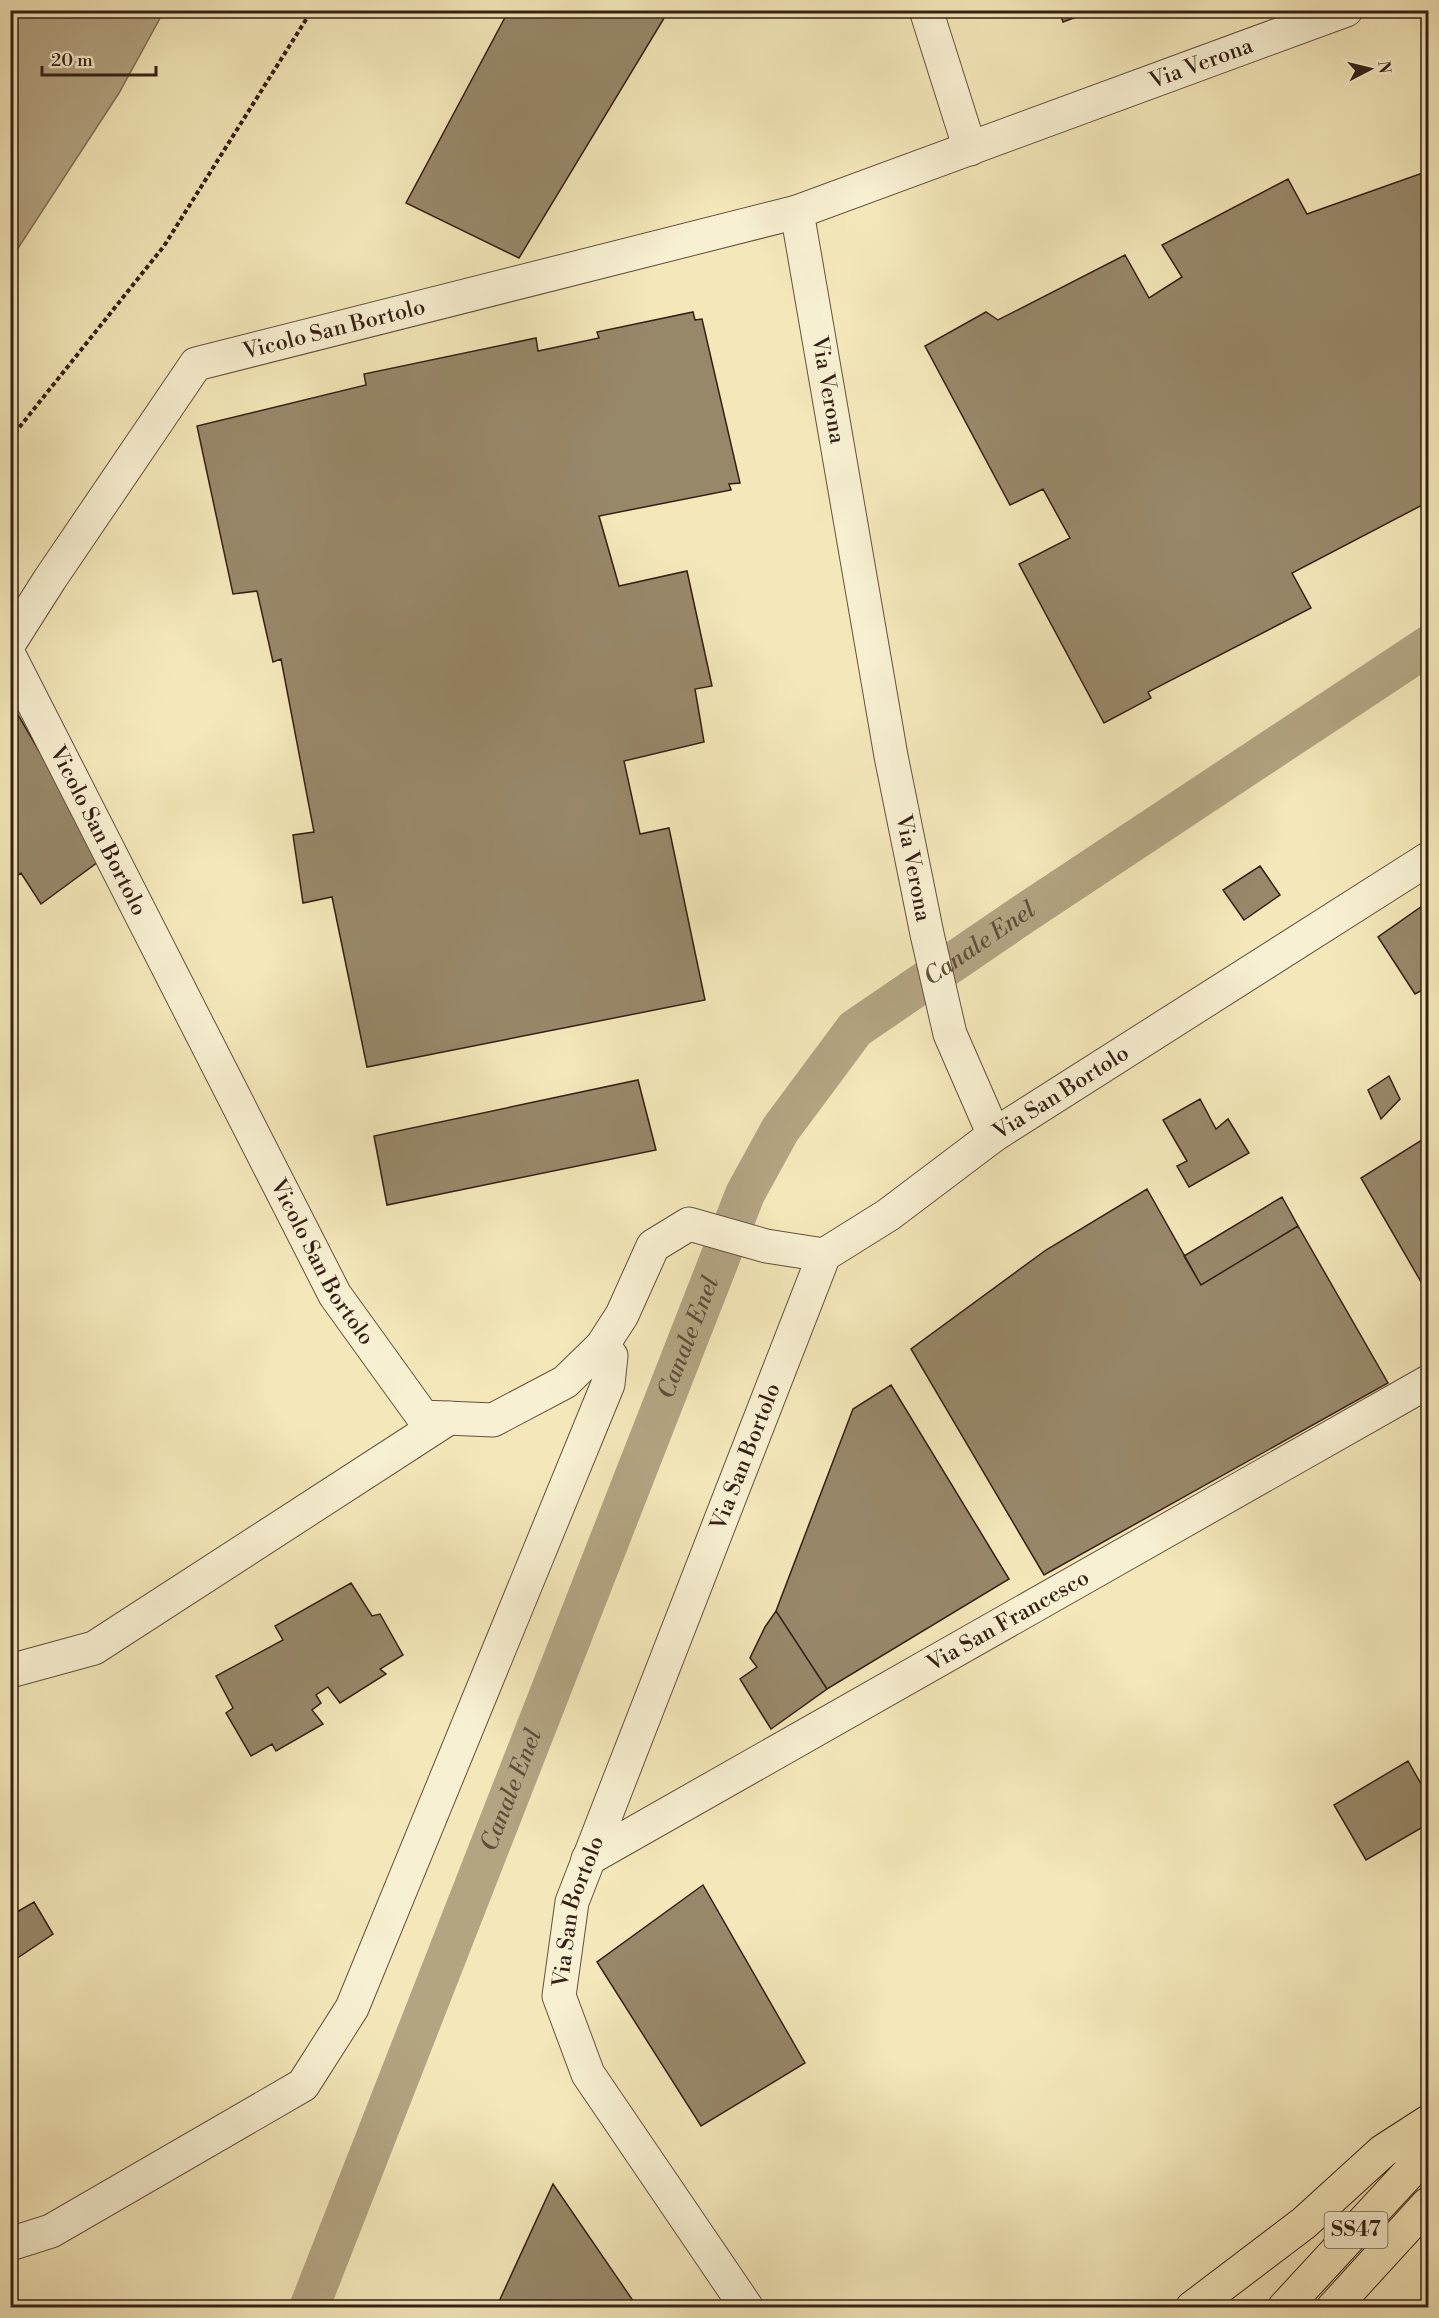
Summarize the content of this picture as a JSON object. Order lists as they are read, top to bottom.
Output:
{
  "streets": {
    "highway": ["SS47"],
    "street": [
      "Via Verona",
      "Vicolo San Bortolo",
      "Via San Bortolo",
      "Via San Francesco"
    ]
  },
  "crossings": [
    ["Via Verona", "Vicolo San Bortolo"],
    ["Via Verona", "Via San Bortolo"],
    ["Vicolo San Bortolo", "Via San Bortolo"],
    ["Via San Bortolo", "Via San Francesco"]
  ],
  "water": ["Canale Enel"],
  "scale_bar": "20 m",
  "north": "right"
}
